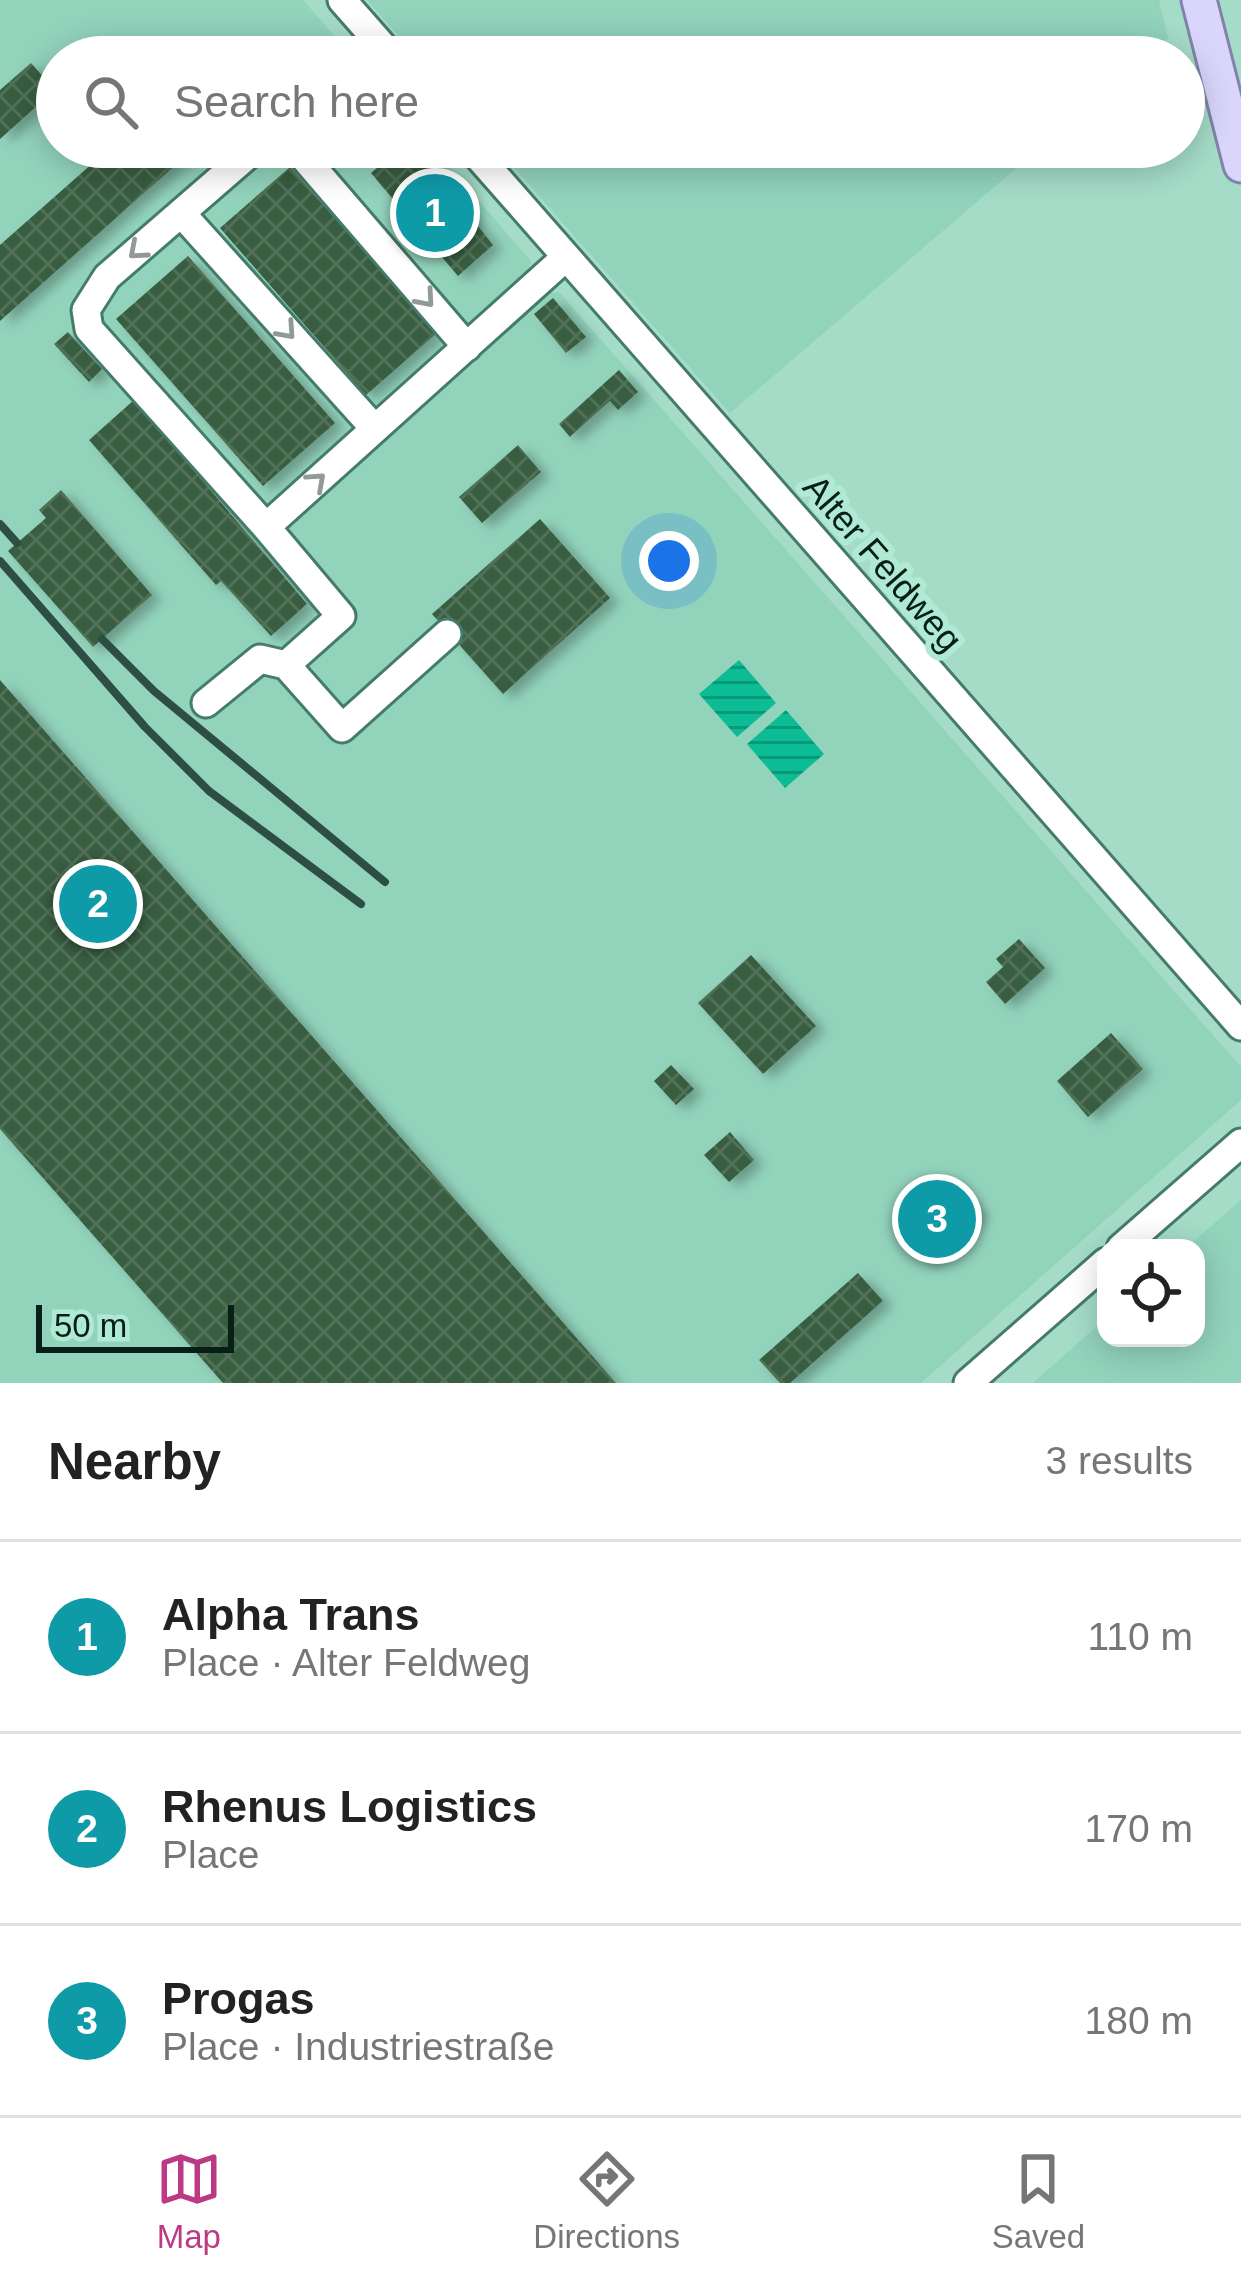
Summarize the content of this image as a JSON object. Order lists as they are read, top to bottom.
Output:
{
  "streets": {
    "street": ["Alter Feldweg"]
  },
  "scale_bar": "50 m",
  "page": {
    "search": "Search here",
    "pins": ["1", "2", "3"],
    "scale": "50 m",
    "heading": ["Nearby", "3 results"],
    "list": [
      {
        "mark": "1",
        "name": "Alpha Trans",
        "note": "Place · Alter Feldweg",
        "value": "110 m"
      },
      {
        "mark": "2",
        "name": "Rhenus Logistics",
        "note": "Place",
        "value": "170 m"
      },
      {
        "mark": "3",
        "name": "Progas",
        "note": "Place · Industriestraße",
        "value": "180 m"
      }
    ],
    "nav": ["Map", "Directions", "Saved"]
  }
}
